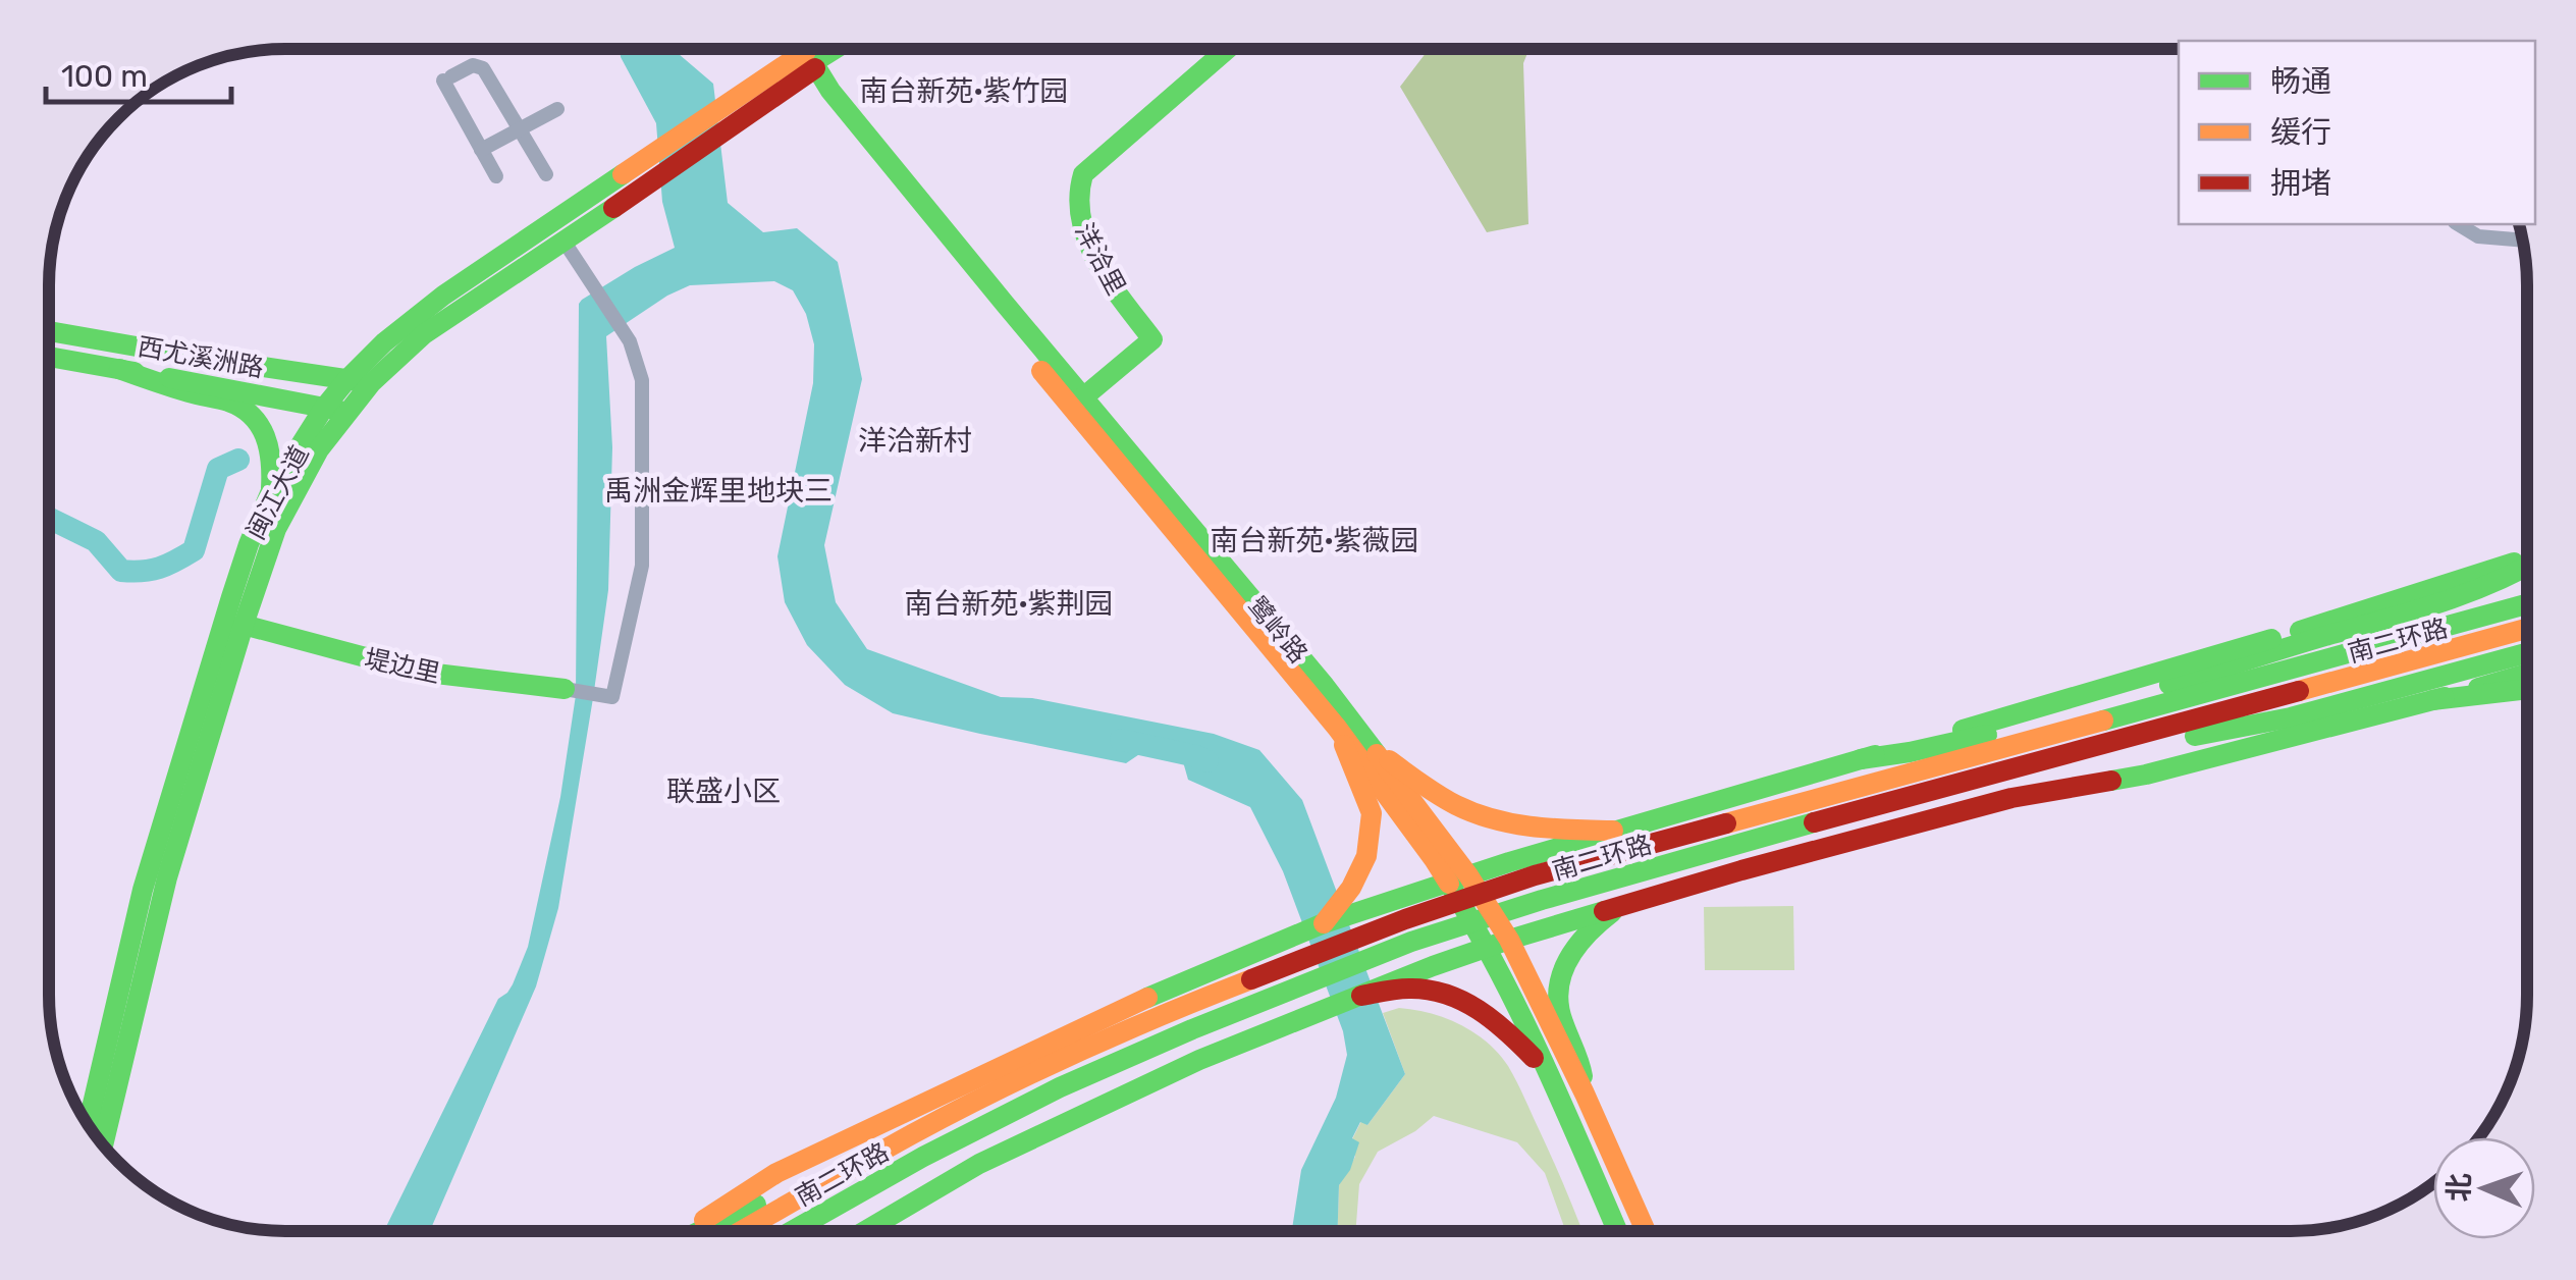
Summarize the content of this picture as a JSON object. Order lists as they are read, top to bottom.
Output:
{
  "streets": {
    "main road": [
      "洋洽里",
      "西尤溪洲路",
      "闽江大道",
      "鹭岭路",
      "南二环路",
      "堤边里"
    ]
  },
  "crossings": [
    ["洋洽里", "鹭岭路"],
    ["西尤溪洲路", "闽江大道"],
    ["闽江大道", "鹭岭路"],
    ["闽江大道", "堤边里"]
  ],
  "districts": [
    "南台新苑·紫竹园",
    "洋洽新村",
    "禹洲金辉里地块三",
    "南台新苑·紫薇园",
    "南台新苑·紫荆园",
    "联盛小区"
  ],
  "legend": ["畅通", "缓行", "拥堵"],
  "scale_bar": "100 m",
  "north": "left"
}
